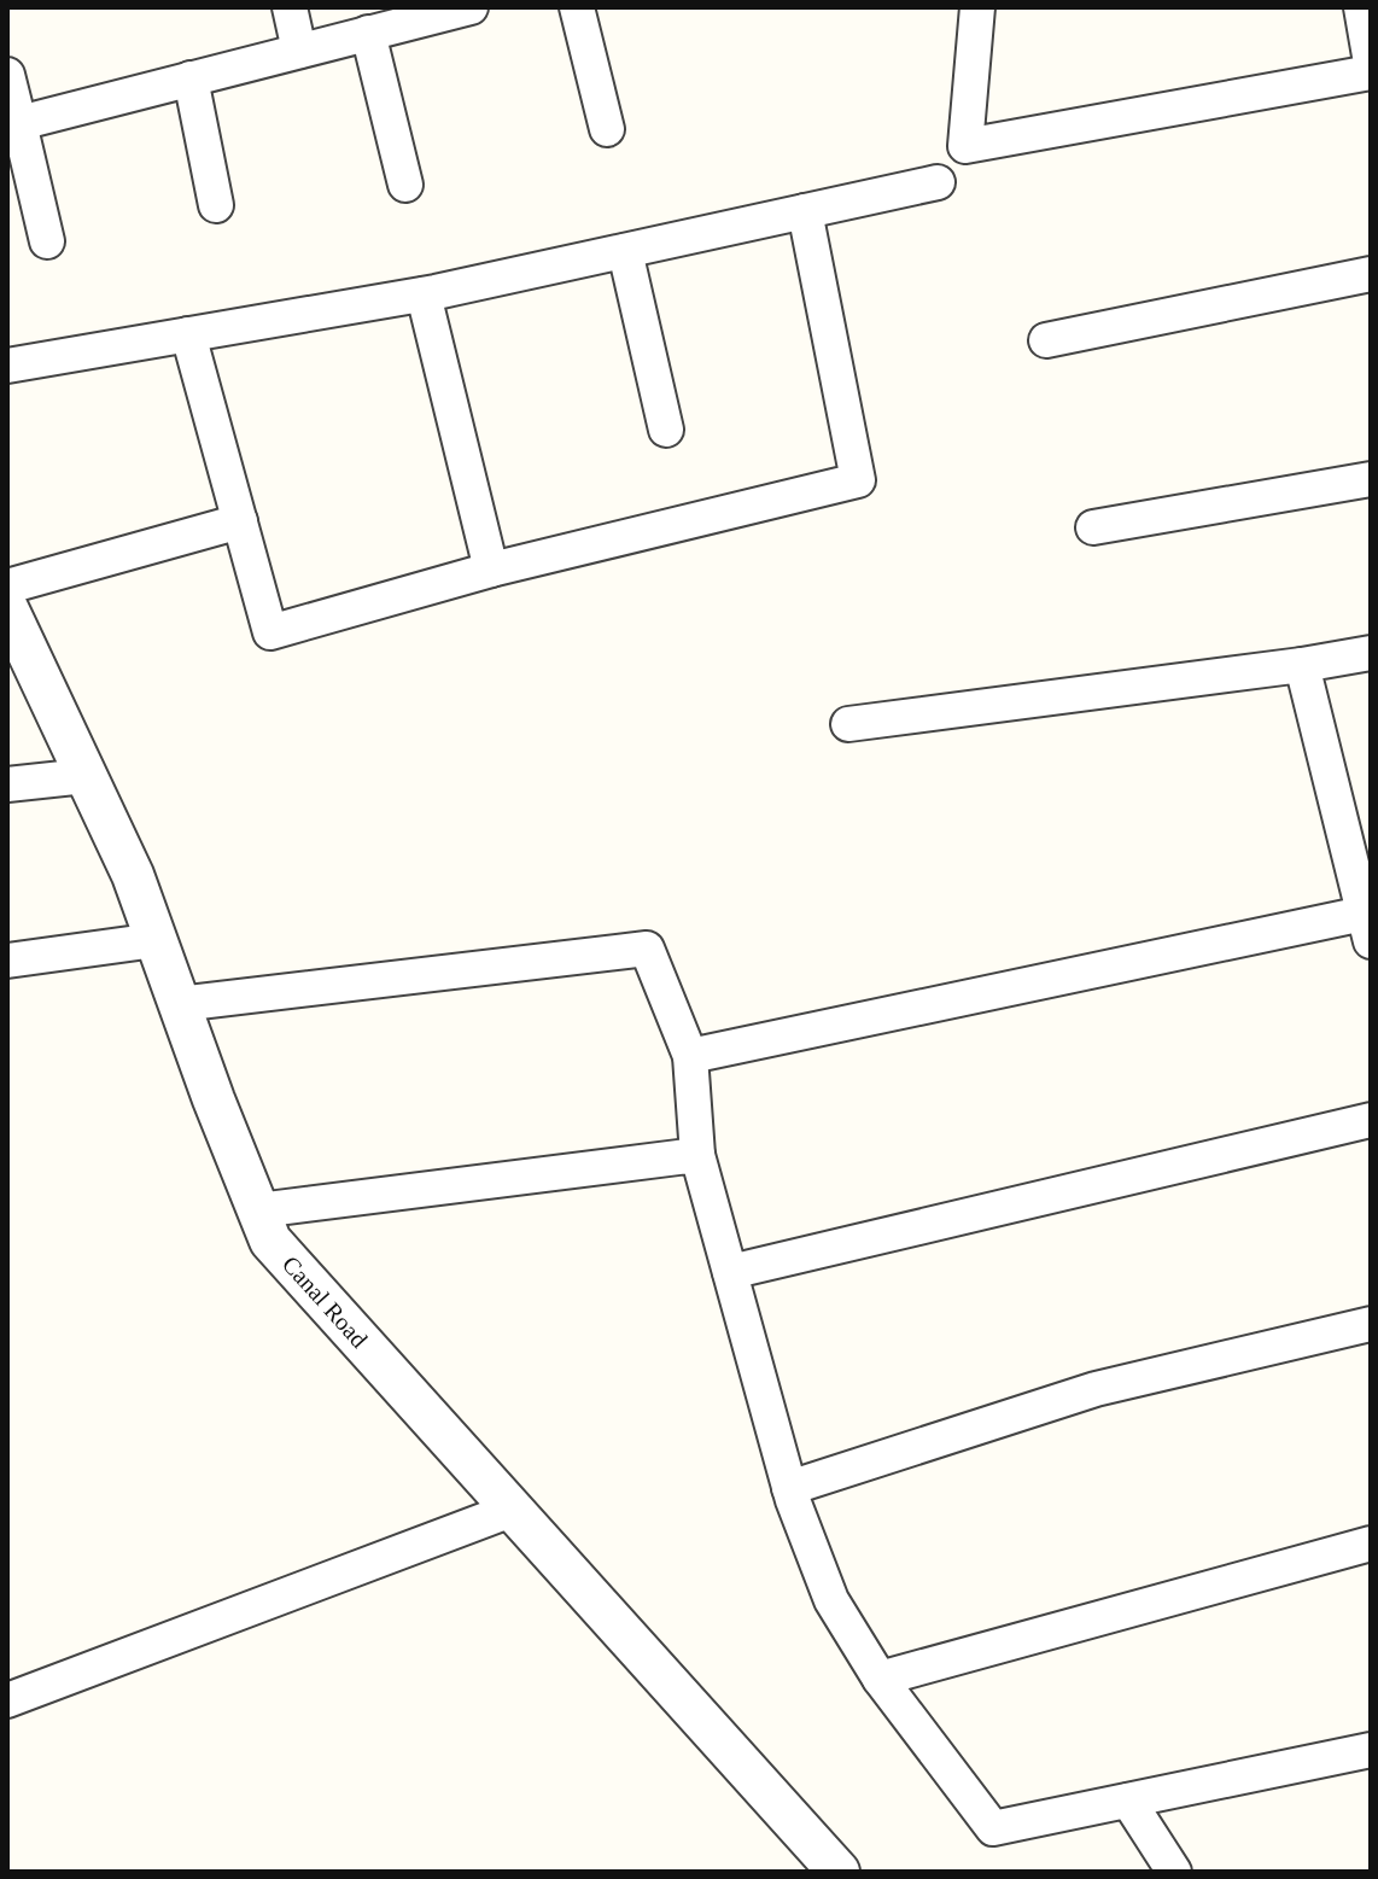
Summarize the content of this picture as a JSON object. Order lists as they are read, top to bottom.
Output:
{
  "streets": {
    "street": ["Canal Road"]
  }
}
